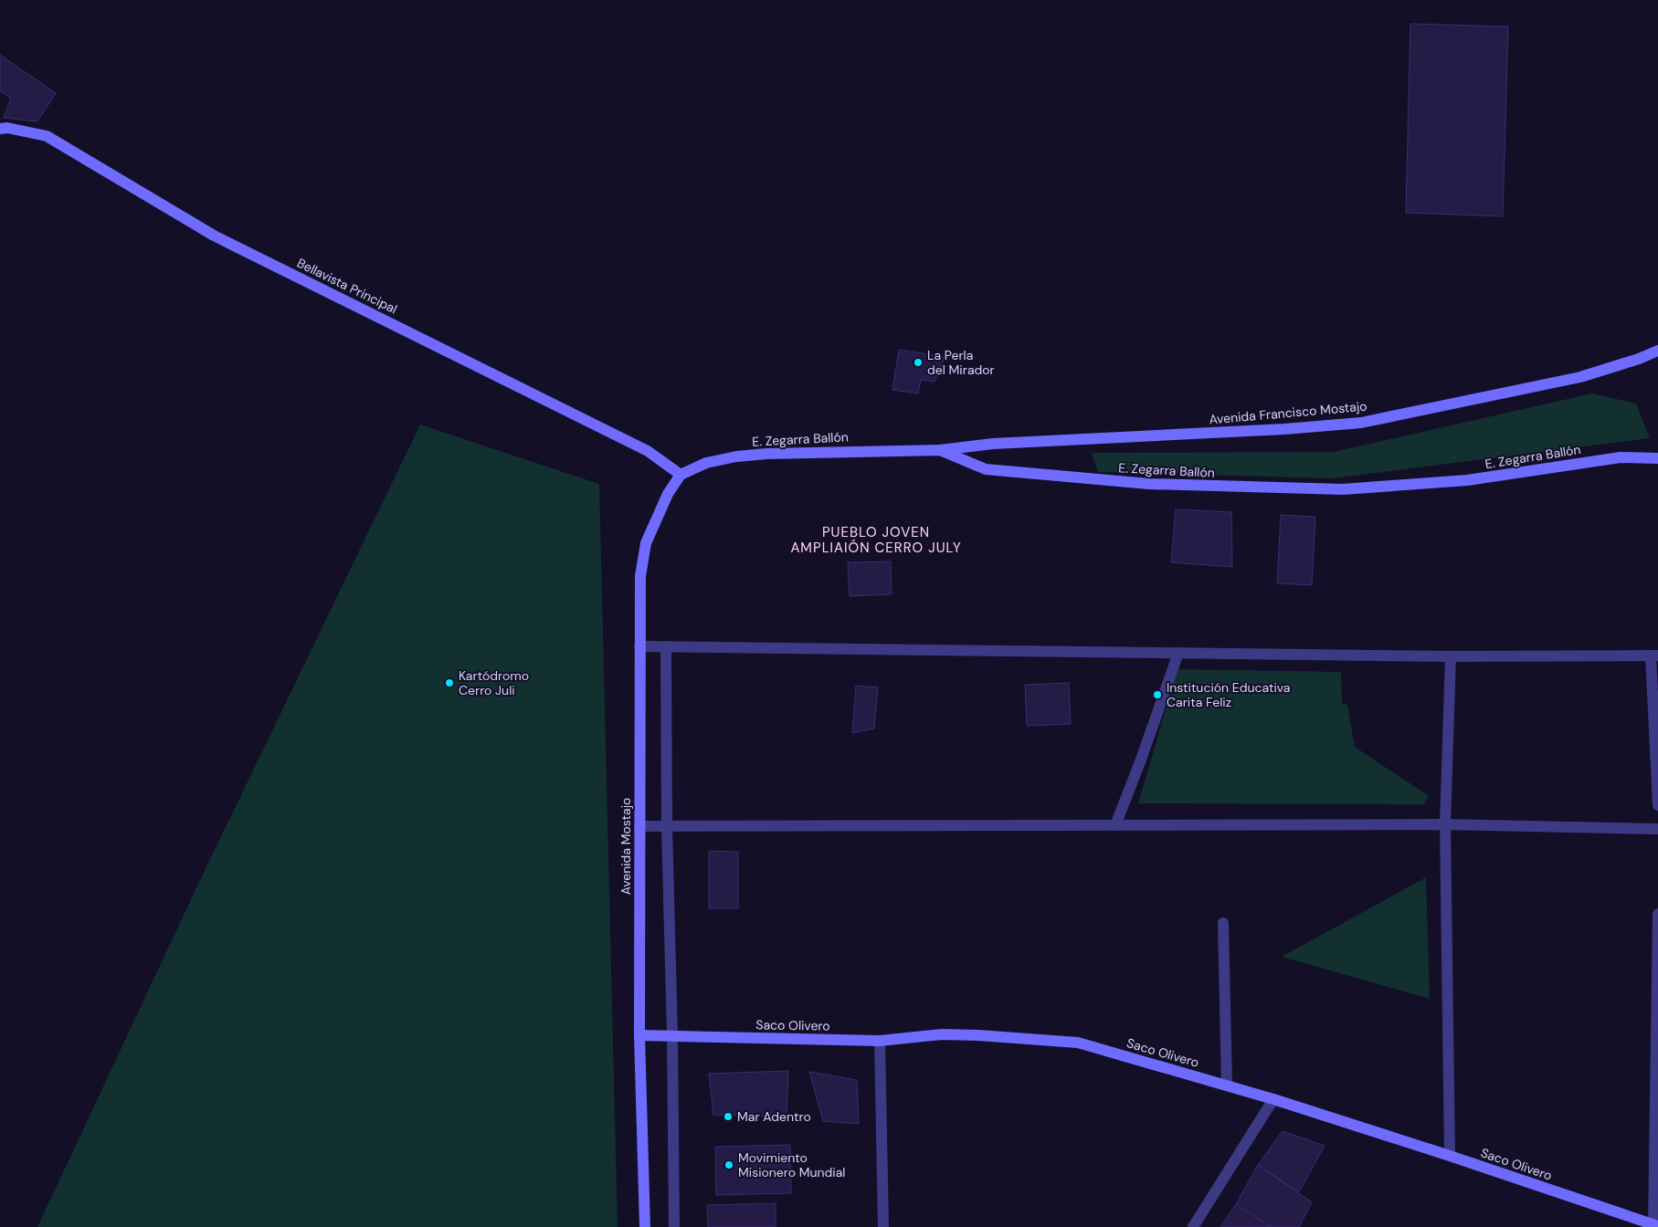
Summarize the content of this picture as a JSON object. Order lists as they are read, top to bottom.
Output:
{
  "streets": {
    "street": [
      "Bellavista Principal",
      "Avenida Francisco Mostajo",
      "E. Zegarra Ballón",
      "Avenida Mostajo",
      "Saco Olivero"
    ]
  },
  "crossings": [
    ["Bellavista Principal", "E. Zegarra Ballón"],
    ["Bellavista Principal", "Avenida Mostajo"],
    ["Avenida Francisco Mostajo", "E. Zegarra Ballón"],
    ["E. Zegarra Ballón", "Avenida Mostajo"],
    ["Avenida Mostajo", "Saco Olivero"]
  ],
  "districts": ["PUEBLO JOVEN AMPLIAIÓN CERRO JULY"],
  "places": [
    "La Perla del Mirador",
    "Kartódromo Cerro Juli",
    "Institución Educativa Carita Feliz",
    "Mar Adentro",
    "Movimiento Misionero Mundial"
  ]
}
